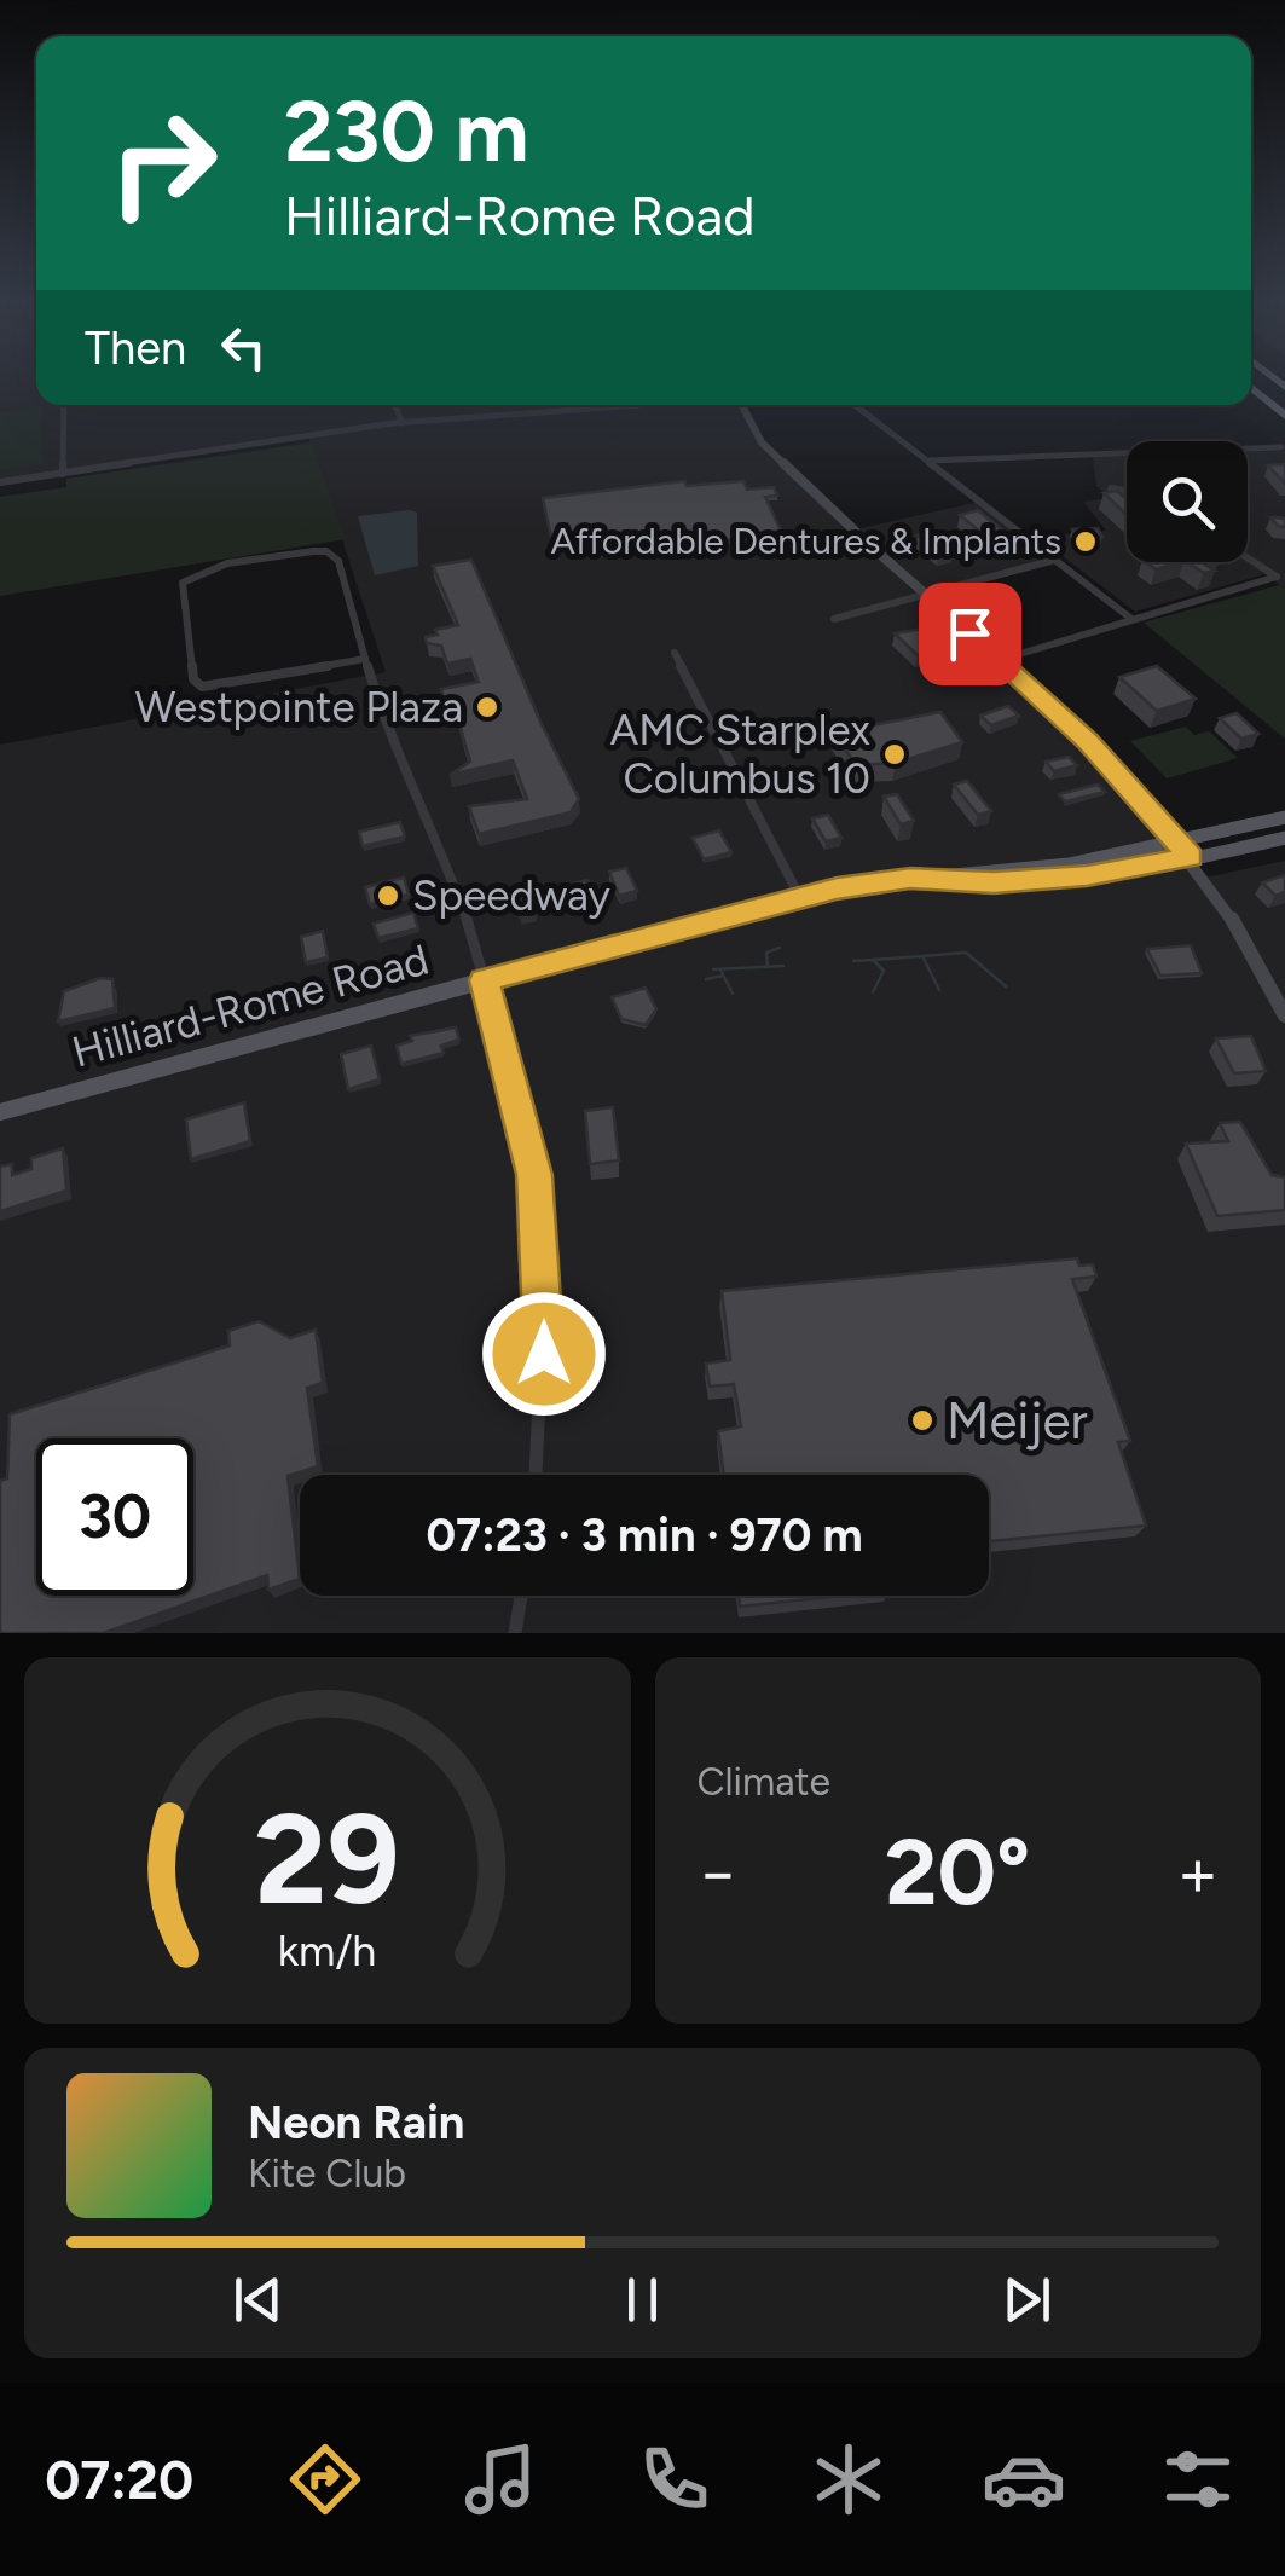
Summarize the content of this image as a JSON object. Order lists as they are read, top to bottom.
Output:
{
  "streets": {
    "main road": ["Hilliard-Rome Road"]
  },
  "places": [
    "Affordable Dentures & Implants",
    "Westpointe Plaza",
    "AMC Starplex Columbus 10",
    "Speedway",
    "Meijer"
  ],
  "page": {
    "turn": ["230 m", "Hilliard-Rome Road"],
    "then": "Then",
    "limit": "30",
    "trip": "07:23 · 3 min · 970 m",
    "tile": "Climate",
    "heat": ["−", "20°", "+"],
    "song": ["Neon Rain", "Kite Club"],
    "tabs": "07:20",
    "gauge": ["29", "km/h"]
  }
}
